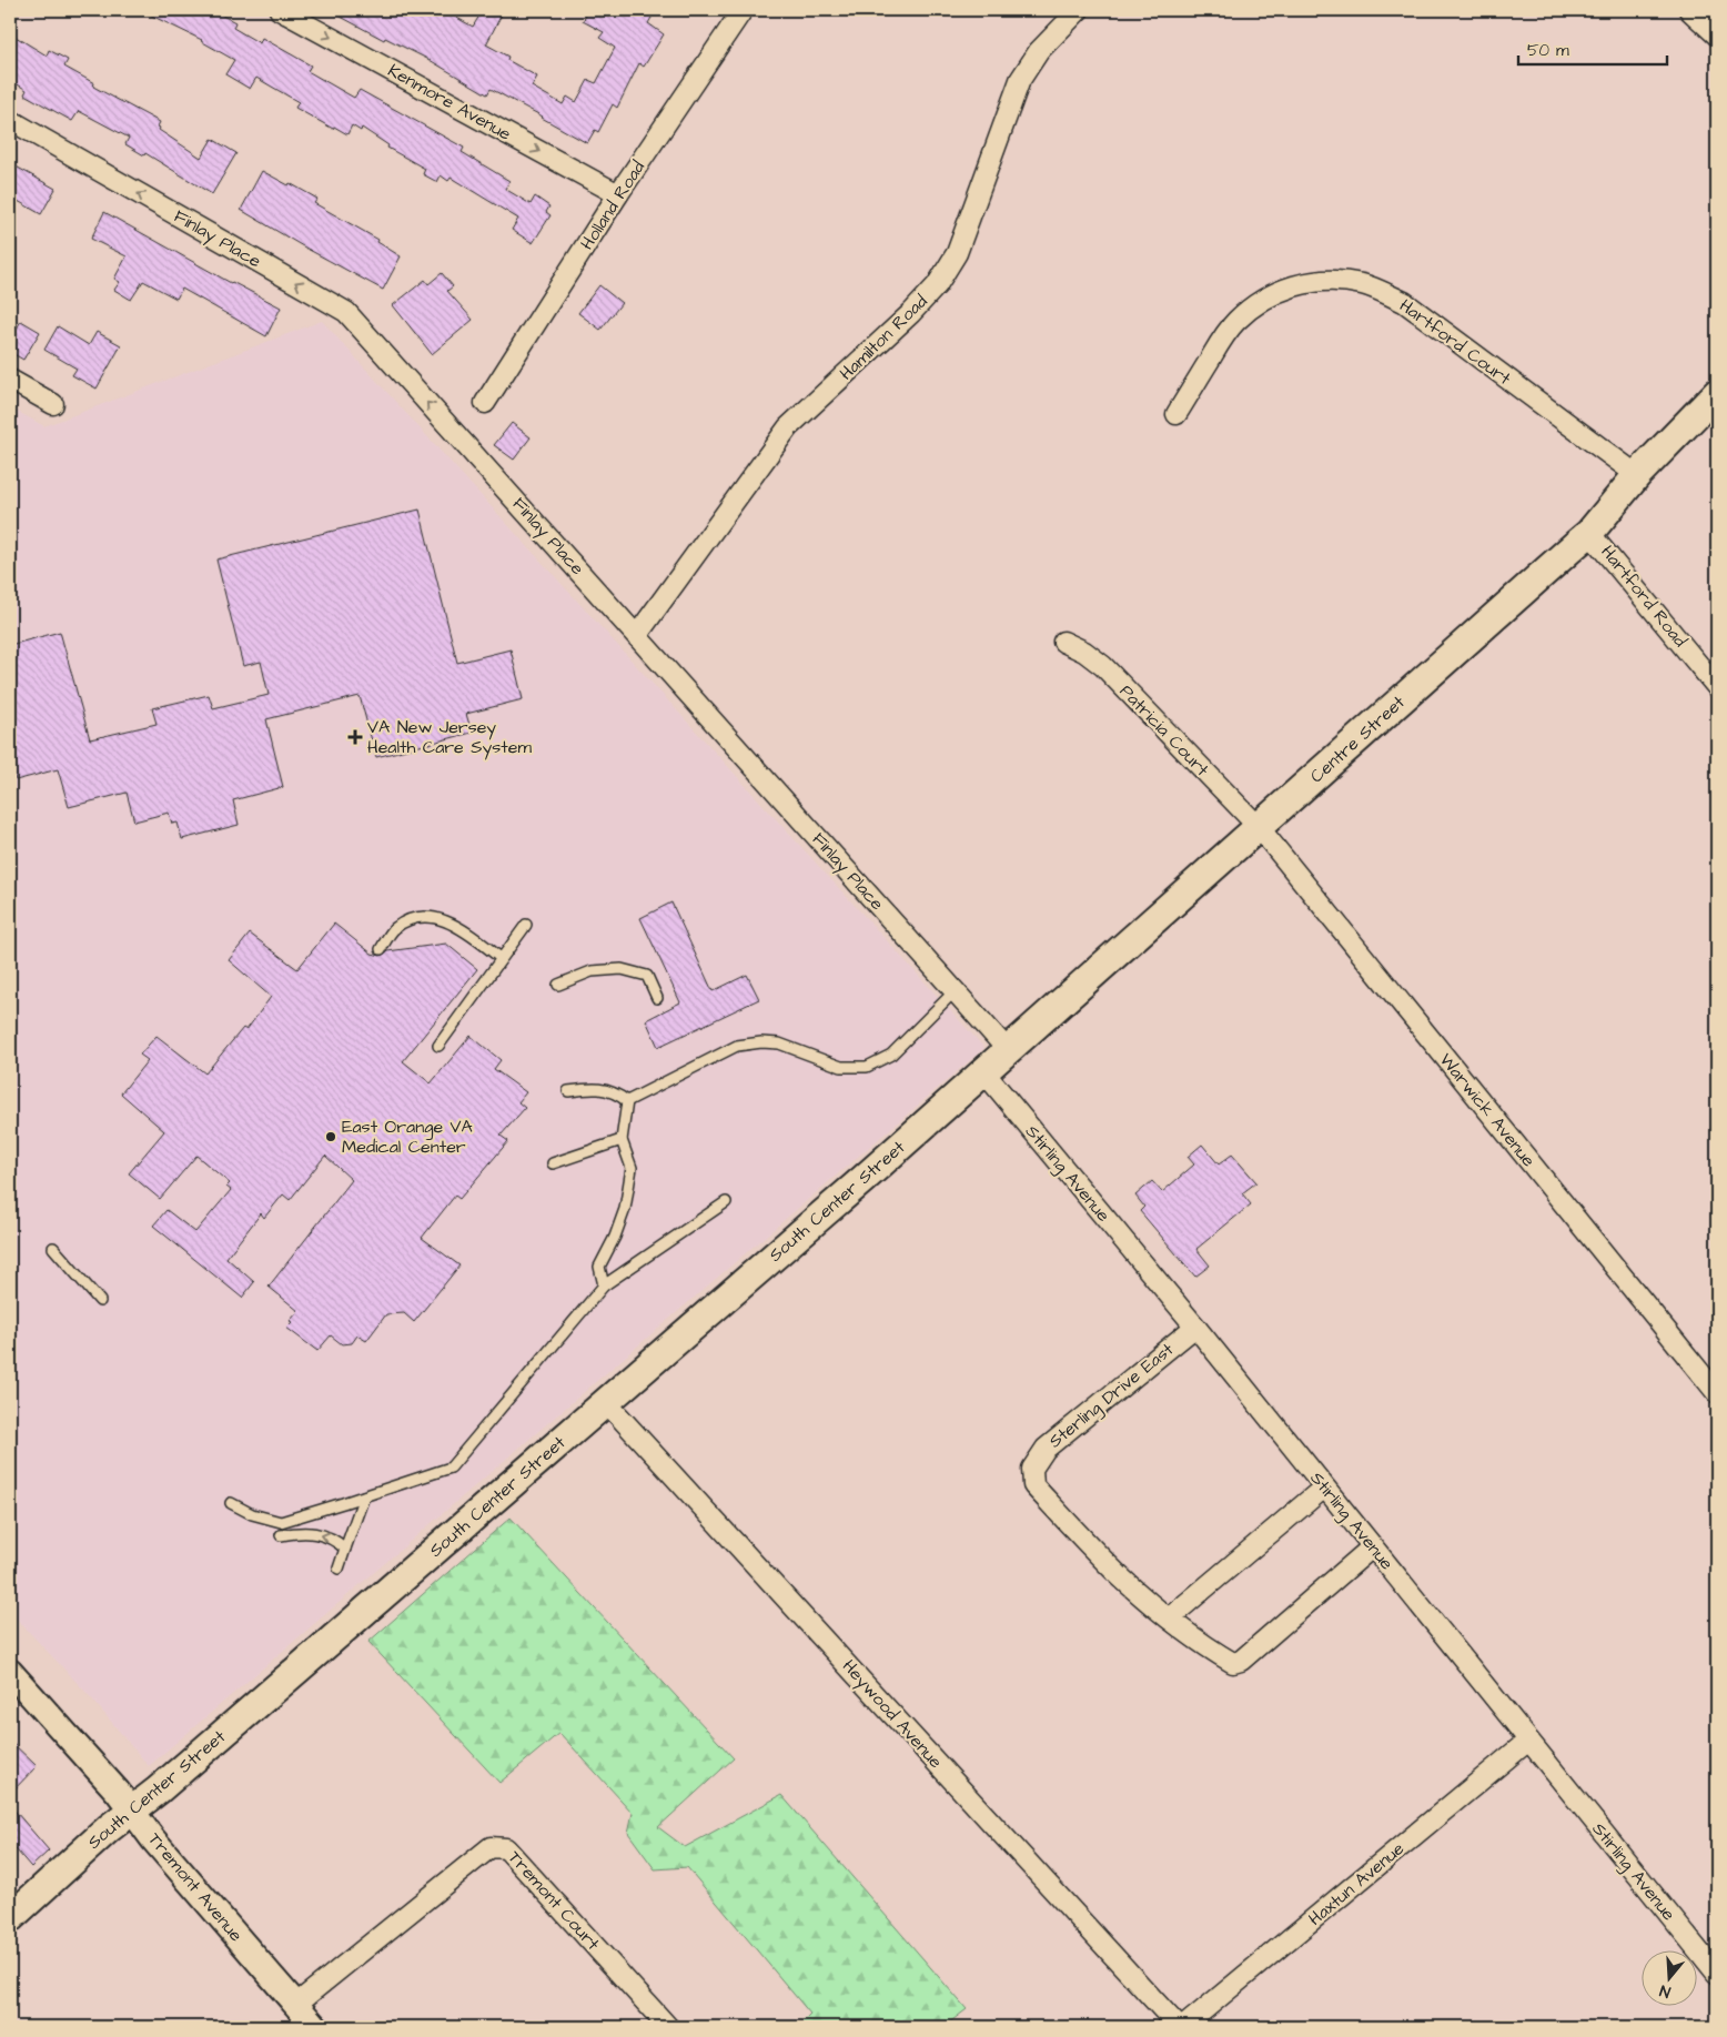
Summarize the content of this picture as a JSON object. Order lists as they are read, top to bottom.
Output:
{
  "streets": {
    "main road": ["Centre Street", "South Center Street"],
    "street": [
      "Kenmore Avenue",
      "Holland Road",
      "Finlay Place",
      "Hamilton Road",
      "Hartford Court",
      "Hartford Road",
      "Patricia Court",
      "Warwick Avenue",
      "Stirling Avenue",
      "Sterling Drive East",
      "Heywood Avenue",
      "Haxtun Avenue",
      "Tremont Avenue",
      "Tremont Court"
    ]
  },
  "crossings": [
    ["Kenmore Avenue", "Holland Road"],
    ["Finlay Place", "Hamilton Road"],
    ["Finlay Place", "Centre Street"],
    ["Hartford Court", "Centre Street"],
    ["Hartford Road", "Centre Street"],
    ["Patricia Court", "Centre Street"],
    ["Patricia Court", "Warwick Avenue"],
    ["Centre Street", "Warwick Avenue"],
    ["Centre Street", "Stirling Avenue"],
    ["Centre Street", "South Center Street"],
    ["Stirling Avenue", "South Center Street"],
    ["Stirling Avenue", "Sterling Drive East"],
    ["Stirling Avenue", "Haxtun Avenue"],
    ["South Center Street", "Heywood Avenue"],
    ["South Center Street", "Tremont Avenue"],
    ["Tremont Avenue", "Tremont Court"]
  ],
  "one_way": ["Kenmore Avenue", "Finlay Place"],
  "places": {
    "health": ["VA New Jersey Health Care System"],
    "other": ["East Orange VA Medical Center"]
  },
  "scale_bar": "50 m",
  "north": "bottom"
}
